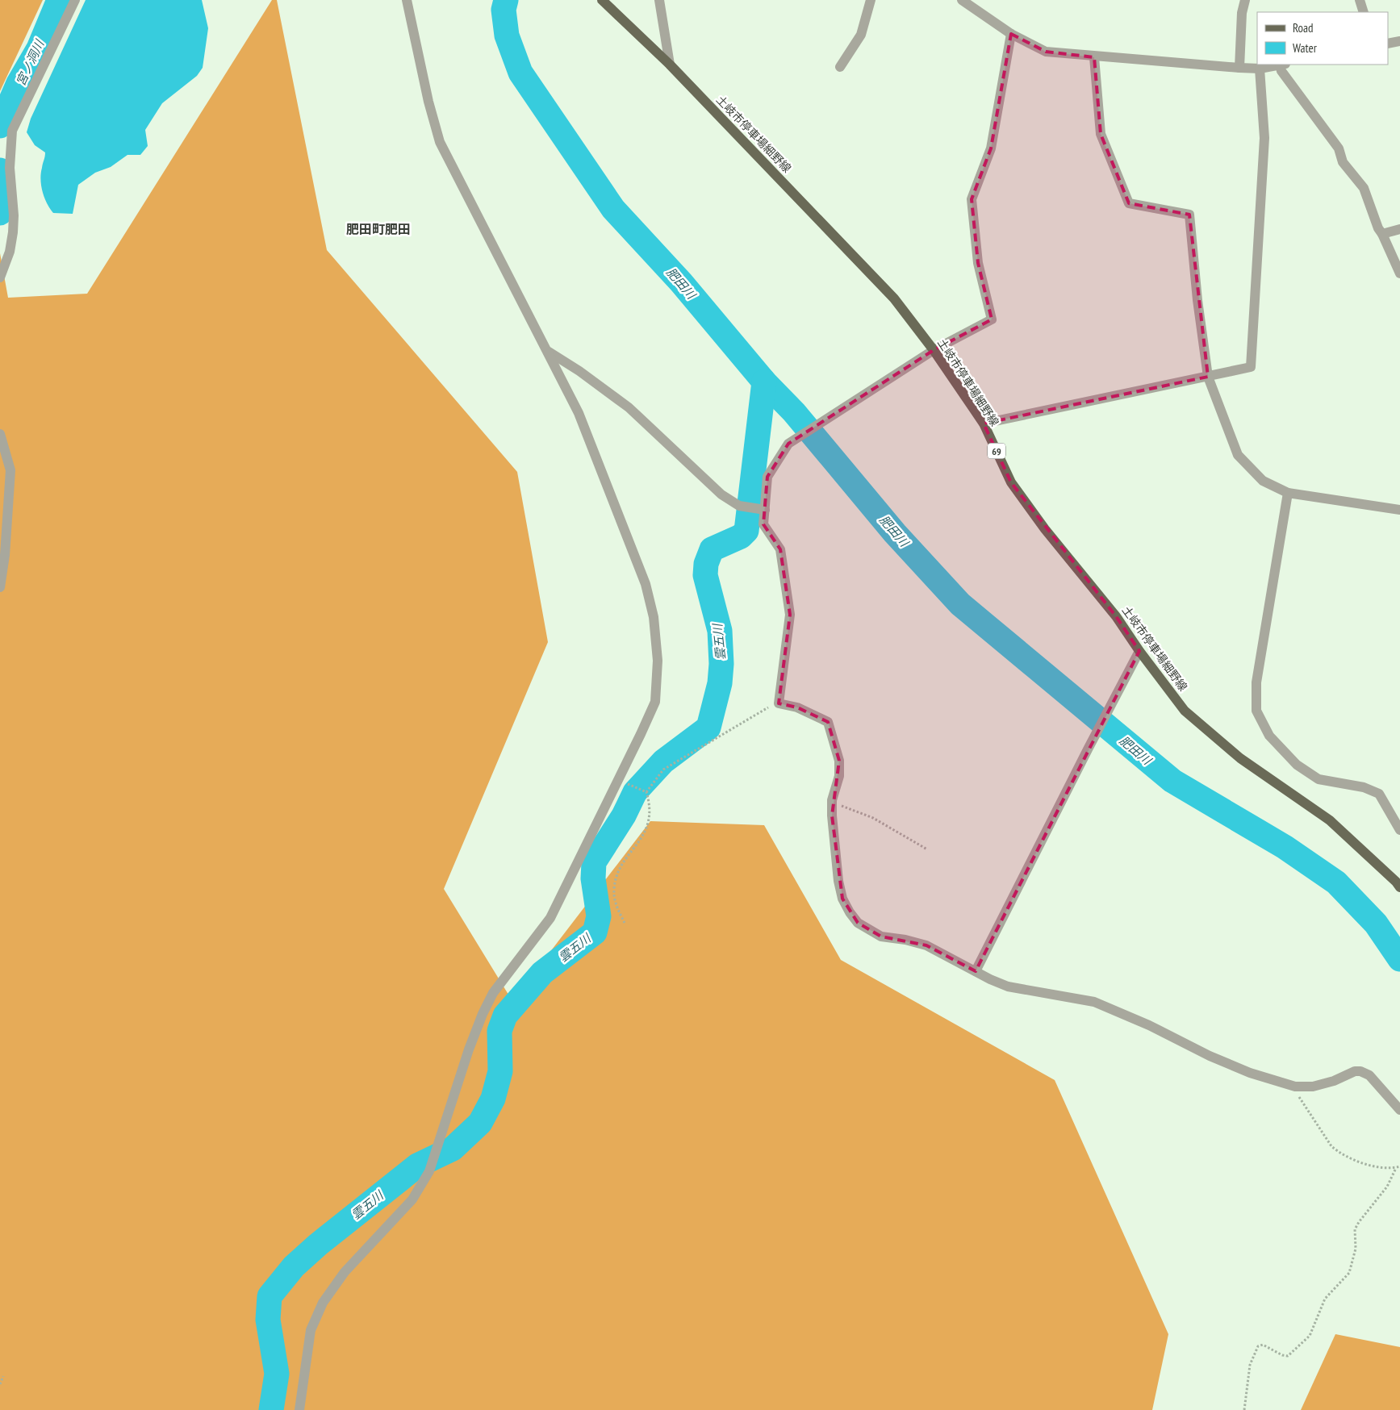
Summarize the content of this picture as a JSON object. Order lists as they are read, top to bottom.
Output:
{
  "streets": {
    "main road": ["土岐市停車場細野線", "69"]
  },
  "districts": ["肥田町肥田"],
  "water": ["宮ノ洞川", "肥田川", "雲五川"],
  "legend": ["Road", "Water"]
}
